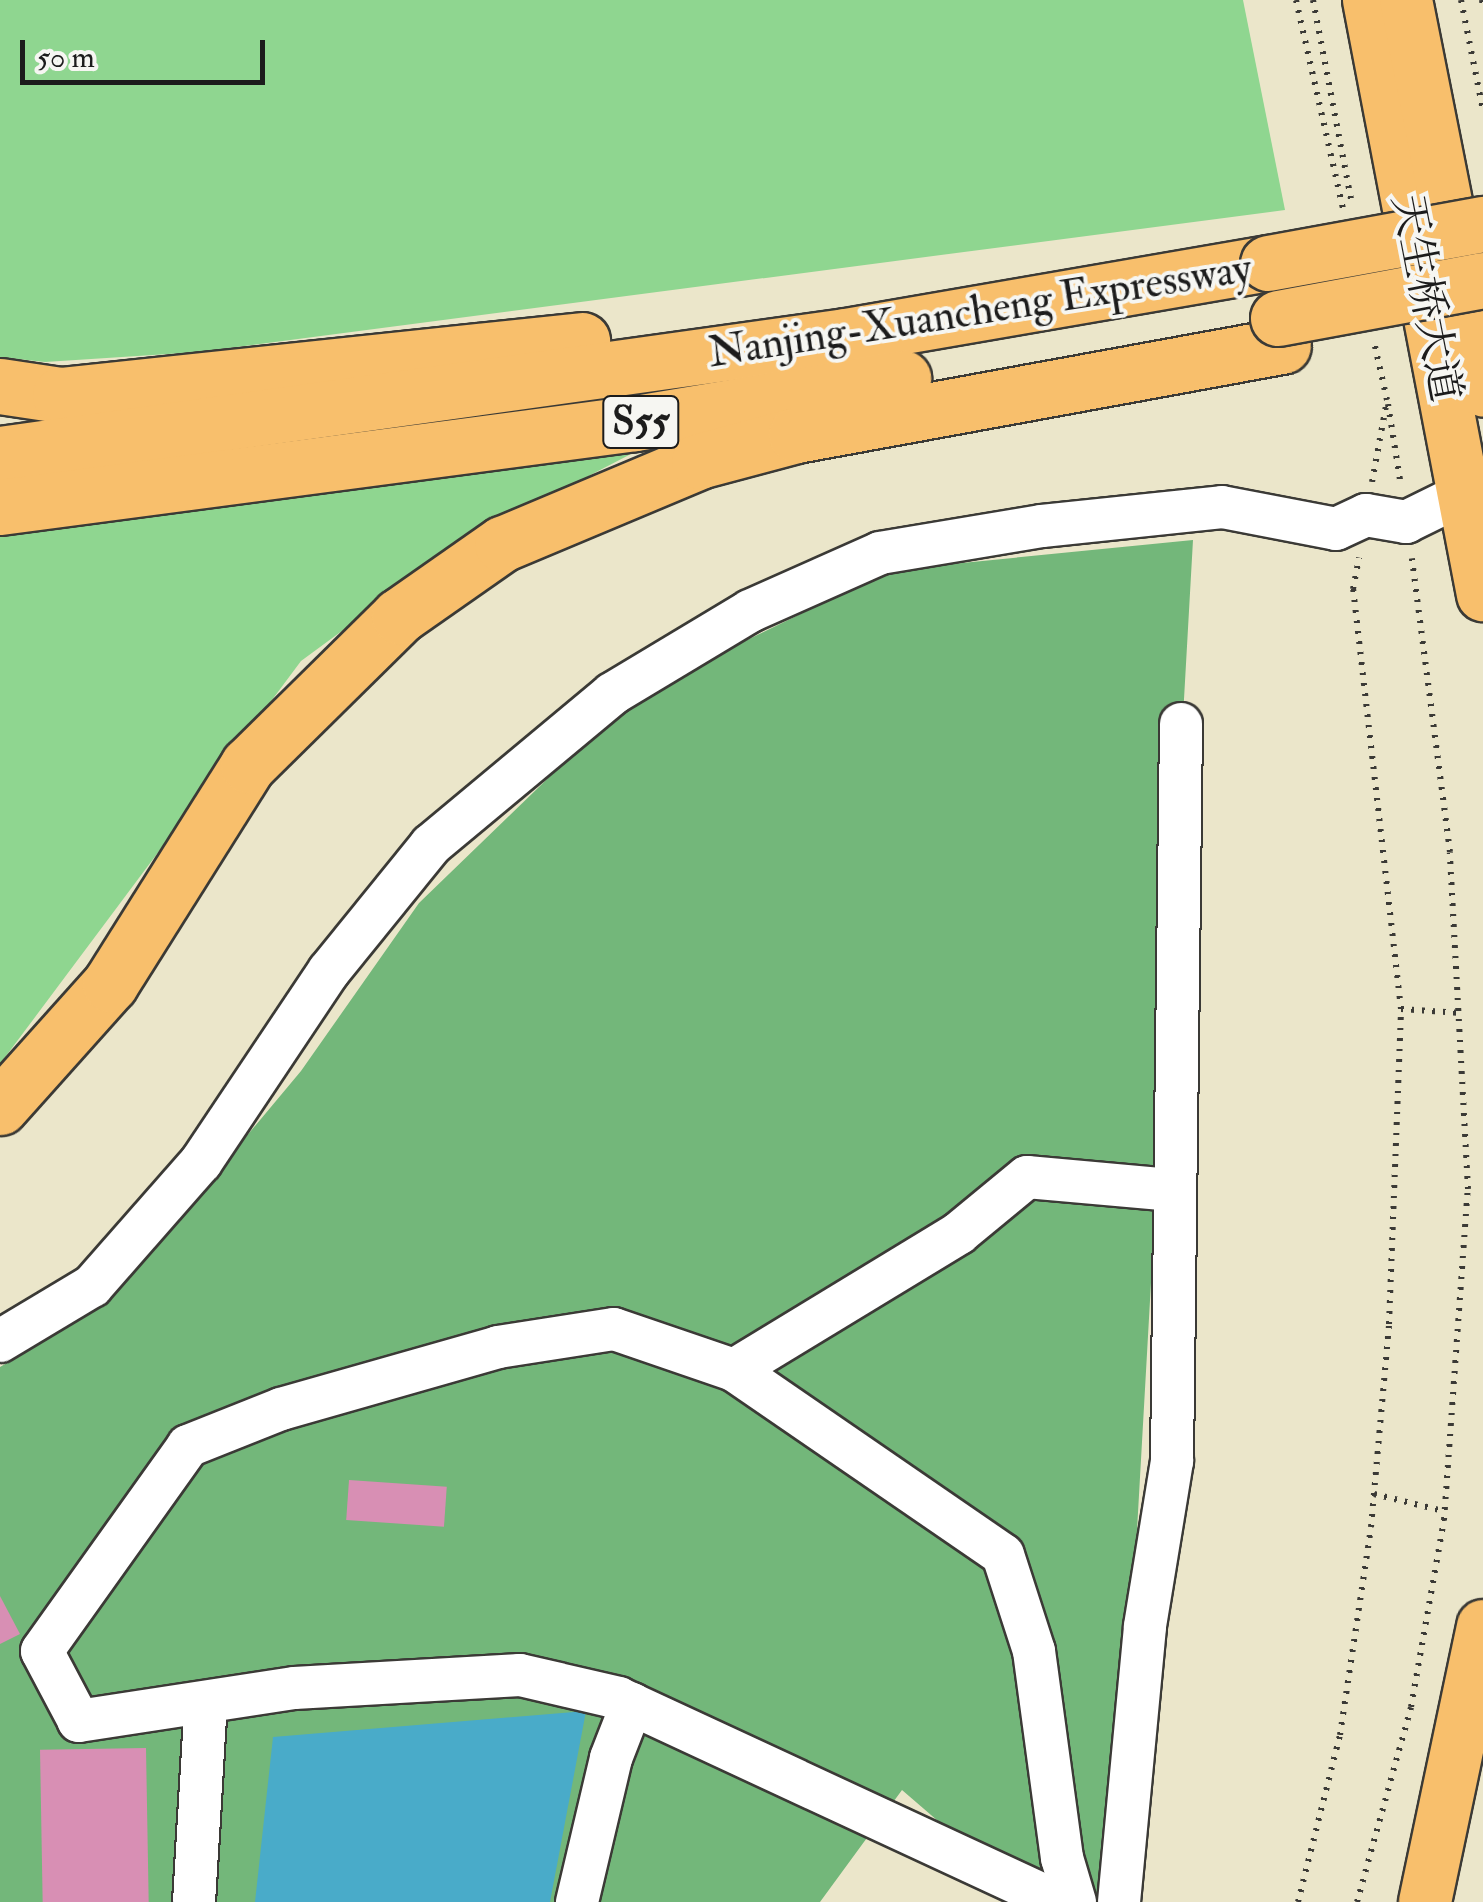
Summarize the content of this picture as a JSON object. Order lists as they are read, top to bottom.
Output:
{
  "streets": {
    "highway": ["Nanjing-Xuancheng Expressway", "S55"],
    "main road": ["天生桥大道"]
  },
  "scale_bar": "50 m"
}
